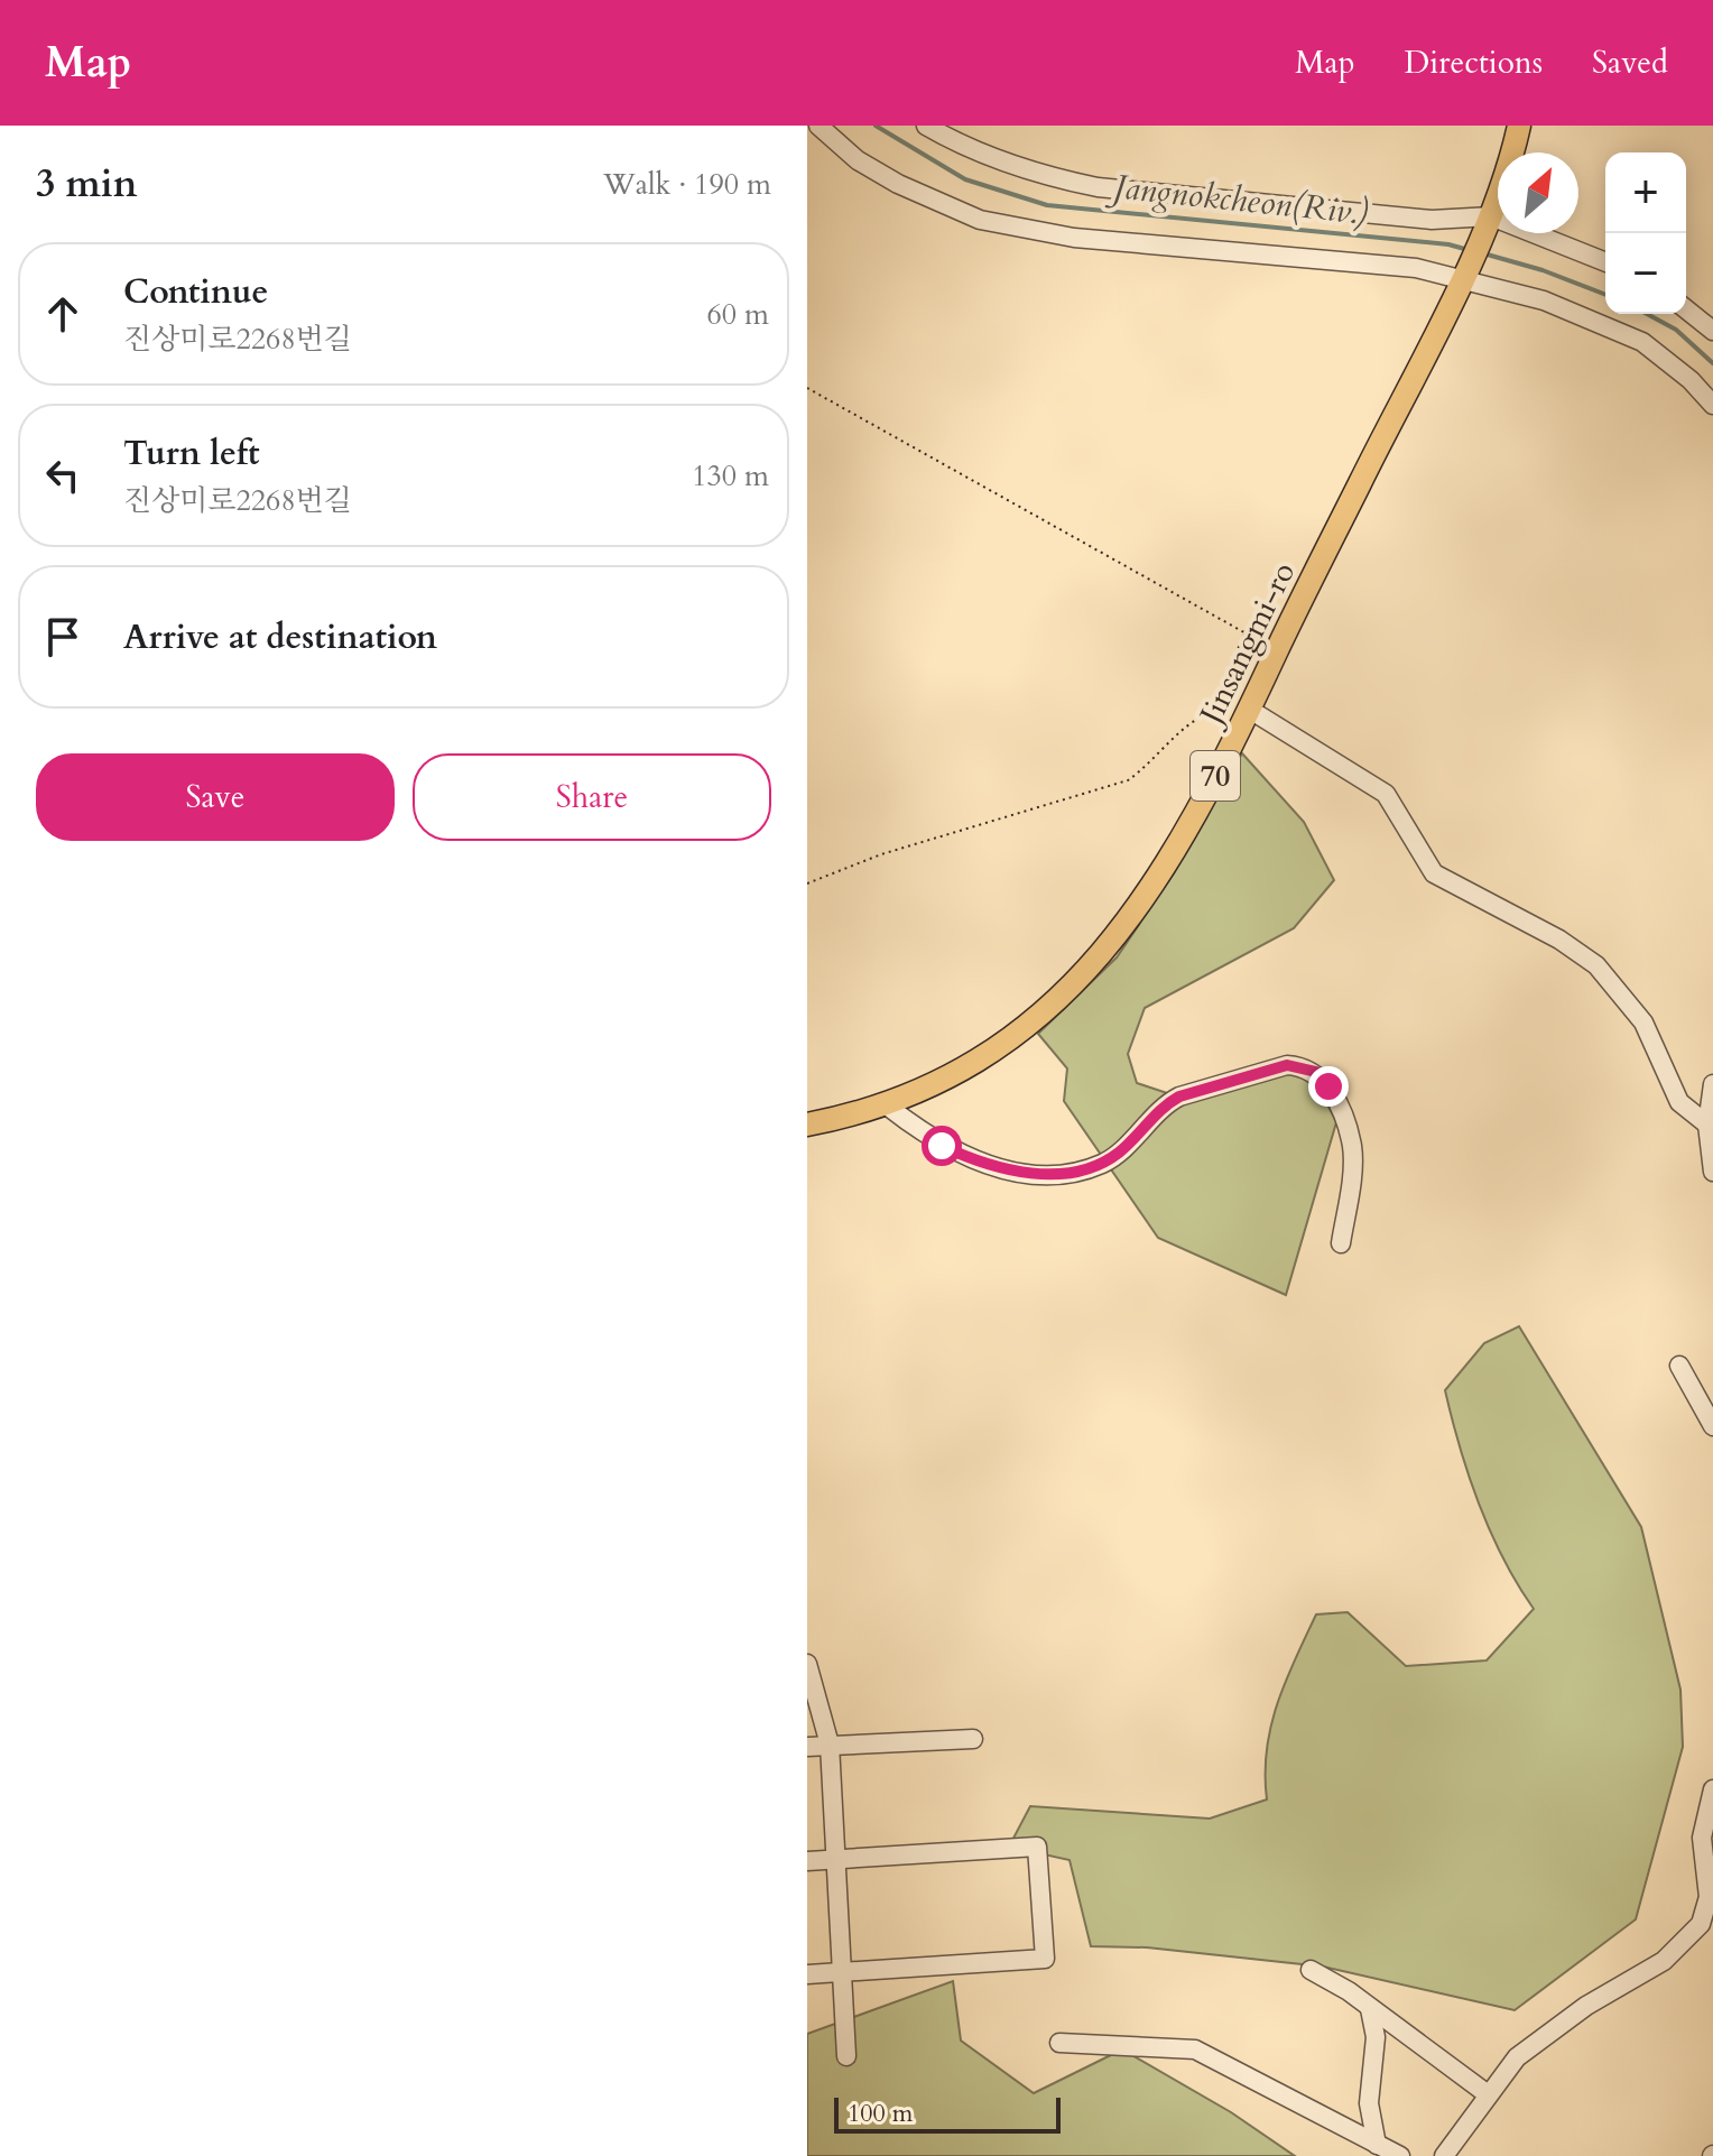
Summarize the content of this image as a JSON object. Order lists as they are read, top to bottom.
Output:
{
  "streets": {
    "main road": ["Jinsangmi-ro", "70"]
  },
  "crossings": [
    ["Jinsangmi-ro", "70"]
  ],
  "water": ["Jangnokcheon(Riv.)"],
  "scale_bar": "100 m",
  "north": "top right",
  "page": {
    "header": "Map",
    "nav": ["Map", "Directions", "Saved"],
    "heading": ["3 min", "Walk · 190 m"],
    "map_buttons": ["+", "−"],
    "list": [
      ["Continue", "진상미로2268번길", "60 m"],
      ["Turn left", "진상미로2268번길", "130 m"],
      "Arrive at destination"
    ],
    "buttons": ["Save", "Share"],
    "scale": "100 m"
  }
}
